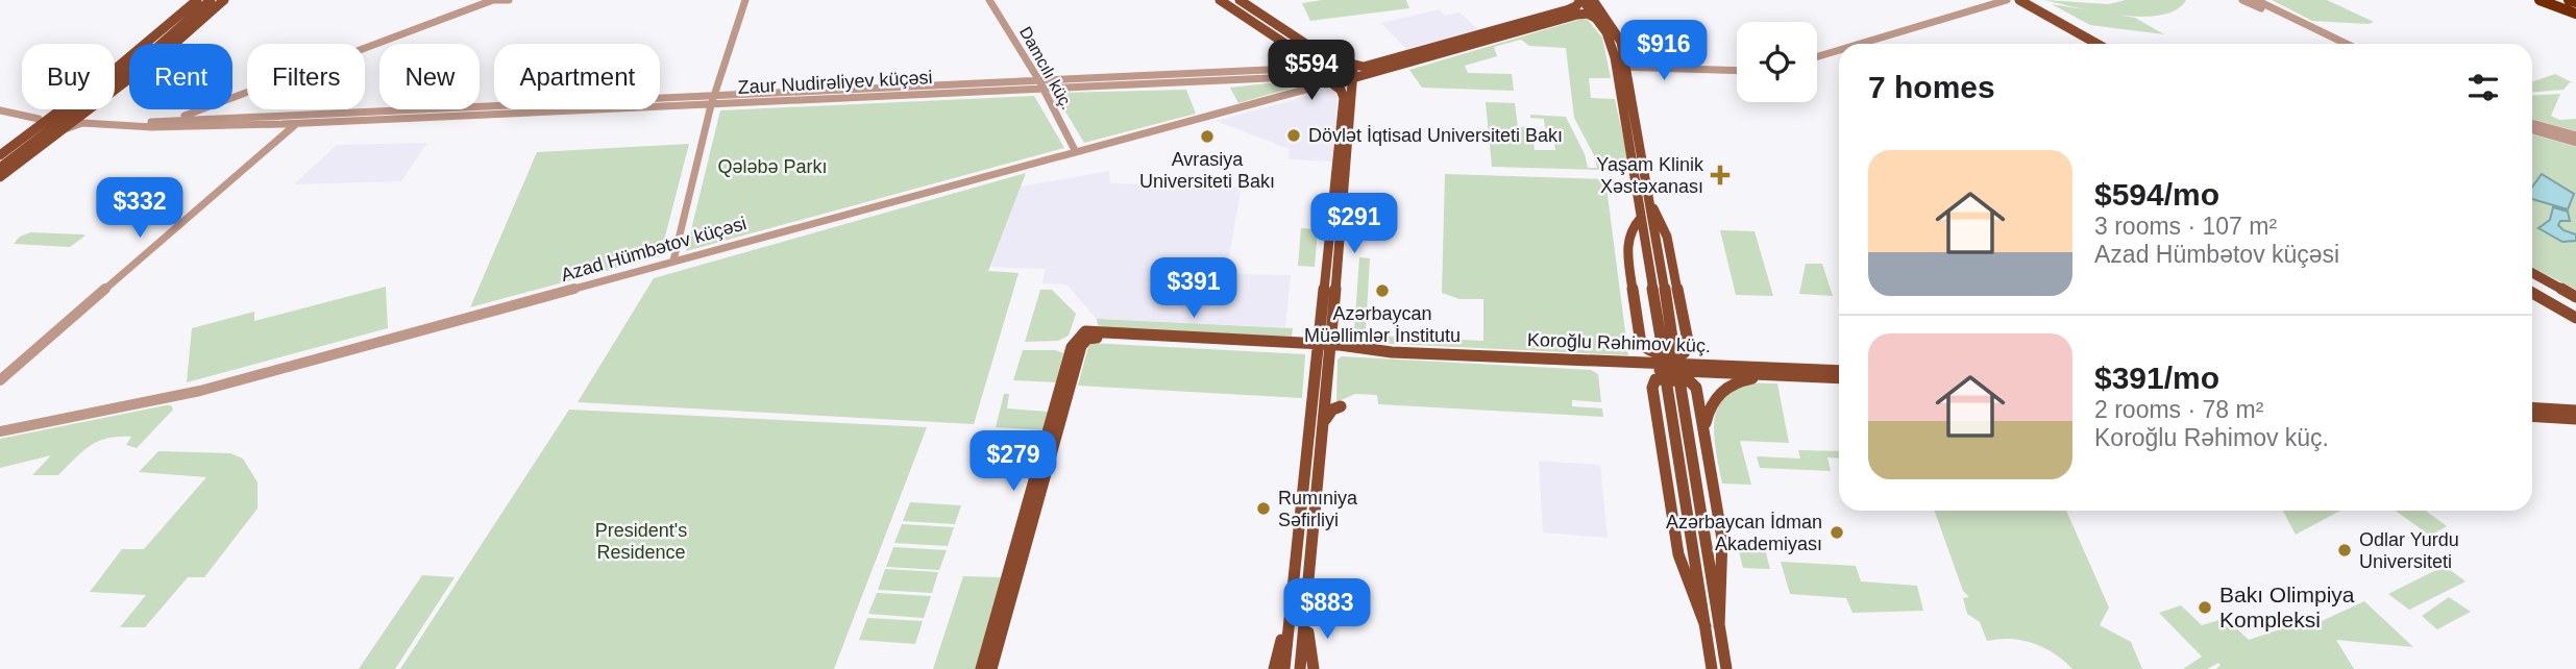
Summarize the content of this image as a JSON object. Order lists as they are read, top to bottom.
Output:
{
  "streets": {
    "main road": ["Koroğlu Rəhimov küç."],
    "street": ["Damcılı küç.", "Zaur Nudirəliyev küçəsi", "Azad Hümbətov küçəsi"]
  },
  "crossings": [
    ["Damcılı küç.", "Zaur Nudirəliyev küçəsi"],
    ["Damcılı küç.", "Azad Hümbətov küçəsi"],
    ["Zaur Nudirəliyev küçəsi", "Azad Hümbətov küçəsi"]
  ],
  "parks": ["Qələbə Parkı", "President's Residence"],
  "places": {
    "other": [
      "Dövlət İqtisad Universiteti Bakı",
      "Avrasiya Universiteti Bakı",
      "Azərbaycan Müəllimlər İnstitutu",
      "Rumıniya Səfirliyi",
      "Azərbaycan İdman Akademiyası",
      "Odlar Yurdu Universiteti",
      "Bakı Olimpiya Kompleksi"
    ],
    "health": ["Yaşam Klinik Xəstəxanası"]
  },
  "page": {
    "price": [
      "$916",
      "$594",
      "$332",
      "$291",
      "$391",
      "$279",
      "$883"
    ],
    "chip": [
      "Buy",
      "Rent",
      "Filters",
      "New",
      "Apartment"
    ],
    "heading": "7 homes",
    "list": [
      {
        "name": "$594/mo",
        "note": "3 rooms · 107 m² · Azad Hümbətov küçəsi"
      },
      {
        "name": "$391/mo",
        "note": "2 rooms · 78 m² · Koroğlu Rəhimov küç."
      }
    ]
  }
}
